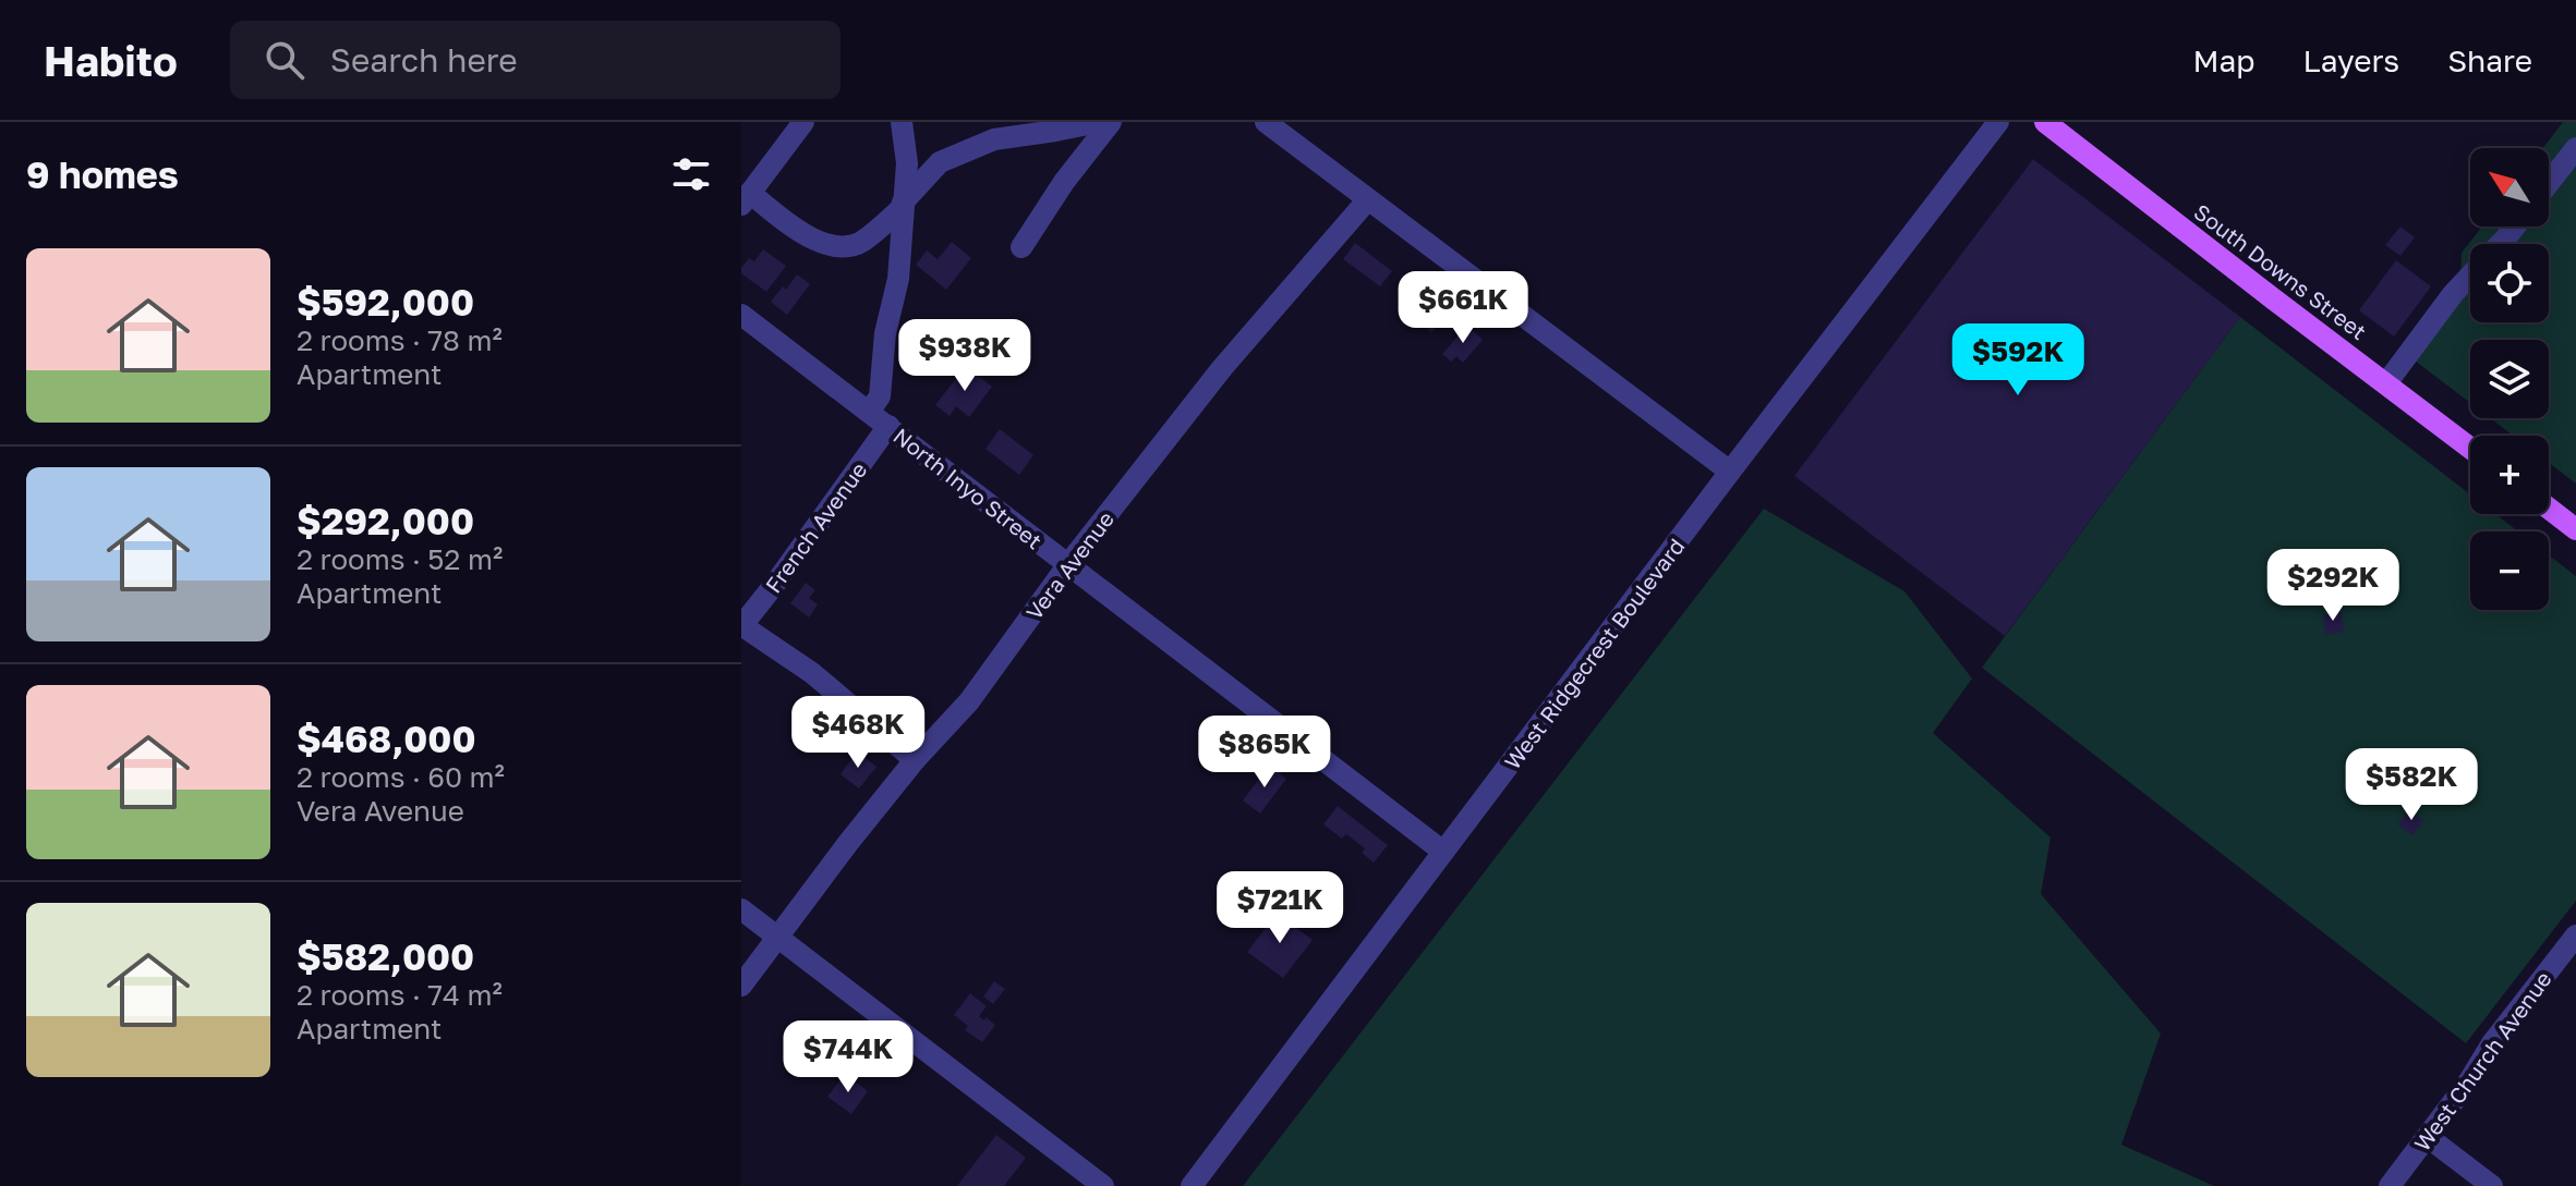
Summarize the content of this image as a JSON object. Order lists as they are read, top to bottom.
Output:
{
  "streets": {
    "main road": ["South Downs Street"],
    "street": [
      "North Inyo Street",
      "French Avenue",
      "Vera Avenue",
      "West Ridgecrest Boulevard",
      "West Church Avenue"
    ]
  },
  "crossings": [
    ["North Inyo Street", "French Avenue"],
    ["North Inyo Street", "Vera Avenue"],
    ["North Inyo Street", "West Ridgecrest Boulevard"]
  ],
  "north": "top left",
  "page": {
    "header": "Habito",
    "search": "Search here",
    "nav": ["Map", "Layers", "Share"],
    "heading": "9 homes",
    "map_buttons": ["+", "−"],
    "list": [
      {
        "name": "$592,000",
        "note": "2 rooms · 78 m² · Apartment"
      },
      {
        "name": "$292,000",
        "note": "2 rooms · 52 m² · Apartment"
      },
      {
        "name": "$468,000",
        "note": "2 rooms · 60 m² · Vera Avenue"
      },
      {
        "name": "$582,000",
        "note": "2 rooms · 74 m² · Apartment"
      }
    ],
    "price": [
      "$661K",
      "$938K",
      "$592K",
      "$292K",
      "$468K",
      "$865K",
      "$582K",
      "$721K",
      "$744K"
    ]
  }
}
